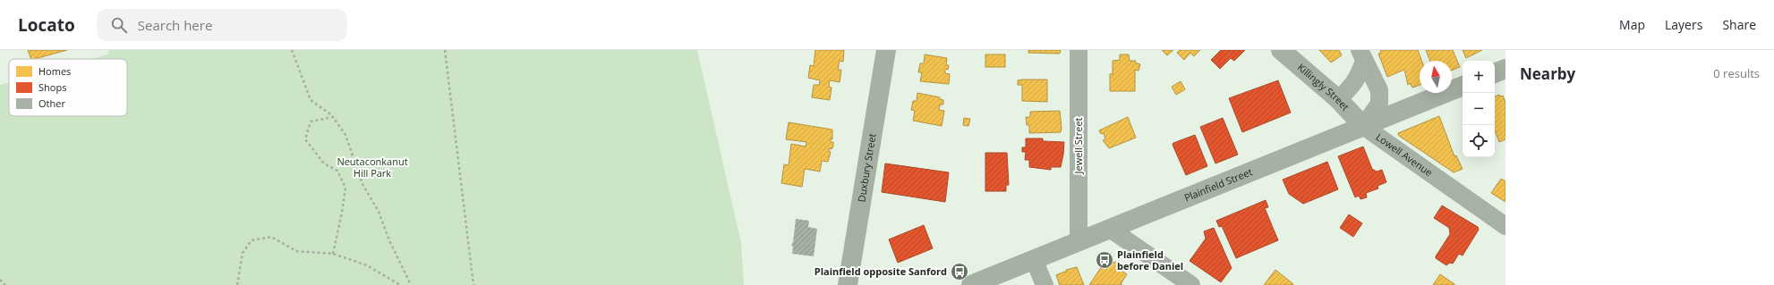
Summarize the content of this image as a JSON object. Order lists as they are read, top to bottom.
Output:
{
  "streets": {
    "main road": ["Killingly Street", "Duxbury Street", "Plainfield Street"],
    "street": ["Jewell Street", "Lowell Avenue"]
  },
  "crossings": [
    ["Killingly Street", "Lowell Avenue"],
    ["Killingly Street", "Plainfield Street"],
    ["Jewell Street", "Plainfield Street"],
    ["Lowell Avenue", "Plainfield Street"]
  ],
  "parks": ["Neutaconkanut Hill Park"],
  "places": {
    "bus stop": ["Plainfield before Daniel", "Plainfield opposite Sanford"]
  },
  "legend": ["Homes", "Shops", "Other"],
  "north": "top",
  "page": {
    "header": "Locato",
    "search": "Search here",
    "nav": ["Map", "Layers", "Share"],
    "heading": ["Nearby", "0 results"],
    "map_buttons": ["+", "−"]
  }
}
